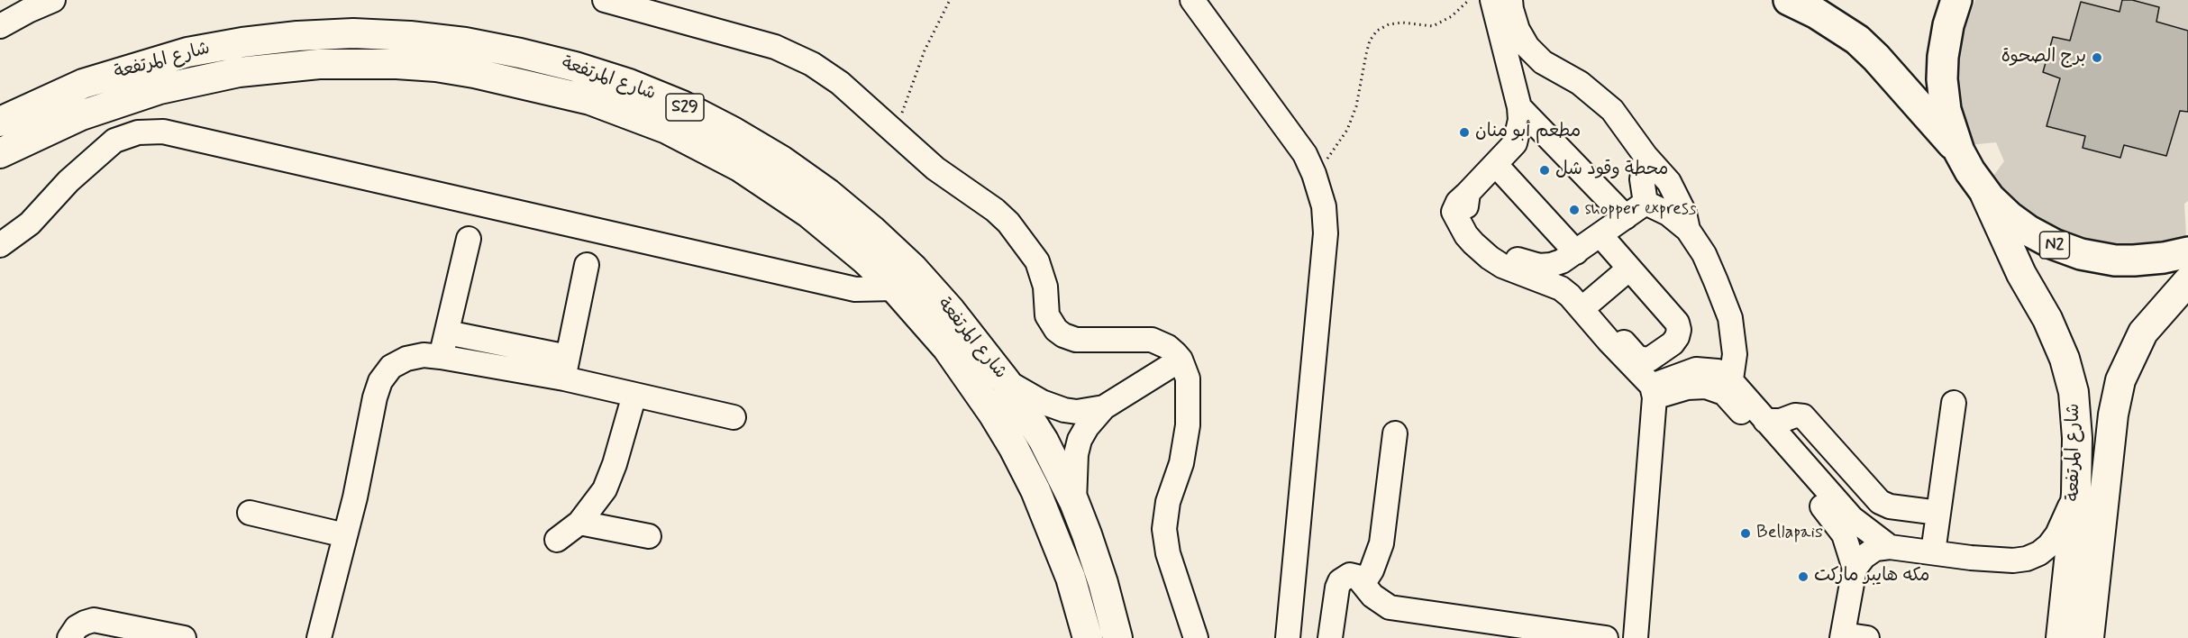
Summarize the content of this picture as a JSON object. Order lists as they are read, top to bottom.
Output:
{
  "streets": {
    "highway": ["N2"],
    "main road": ["شارع المرتفعة", "S29"]
  },
  "crossings": [
    ["شارع المرتفعة", "N2"]
  ],
  "places": [
    "برج الصحوة",
    "مطعم أبو منان",
    "محطة وقود شل",
    "shopper express",
    "Bellapais",
    "مكه هايبر ماركت"
  ]
}
